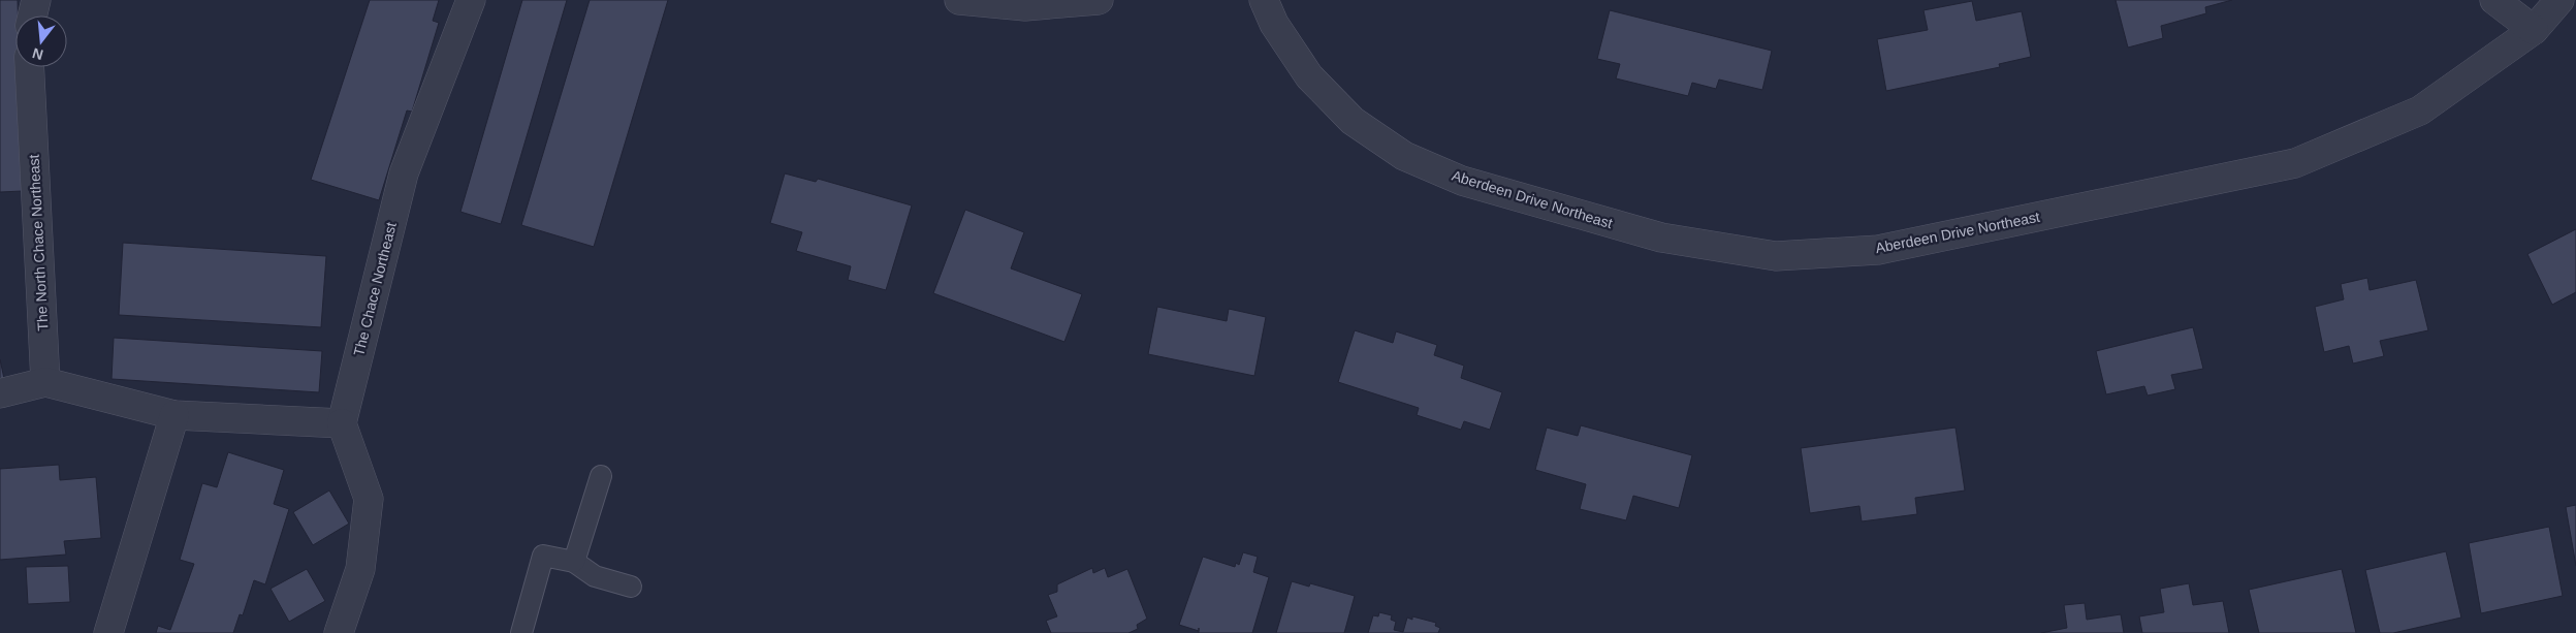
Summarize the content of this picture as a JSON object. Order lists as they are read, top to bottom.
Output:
{
  "streets": {
    "street": ["Aberdeen Drive Northeast", "The North Chace Northeast", "The Chace Northeast"]
  },
  "north": "bottom"
}
